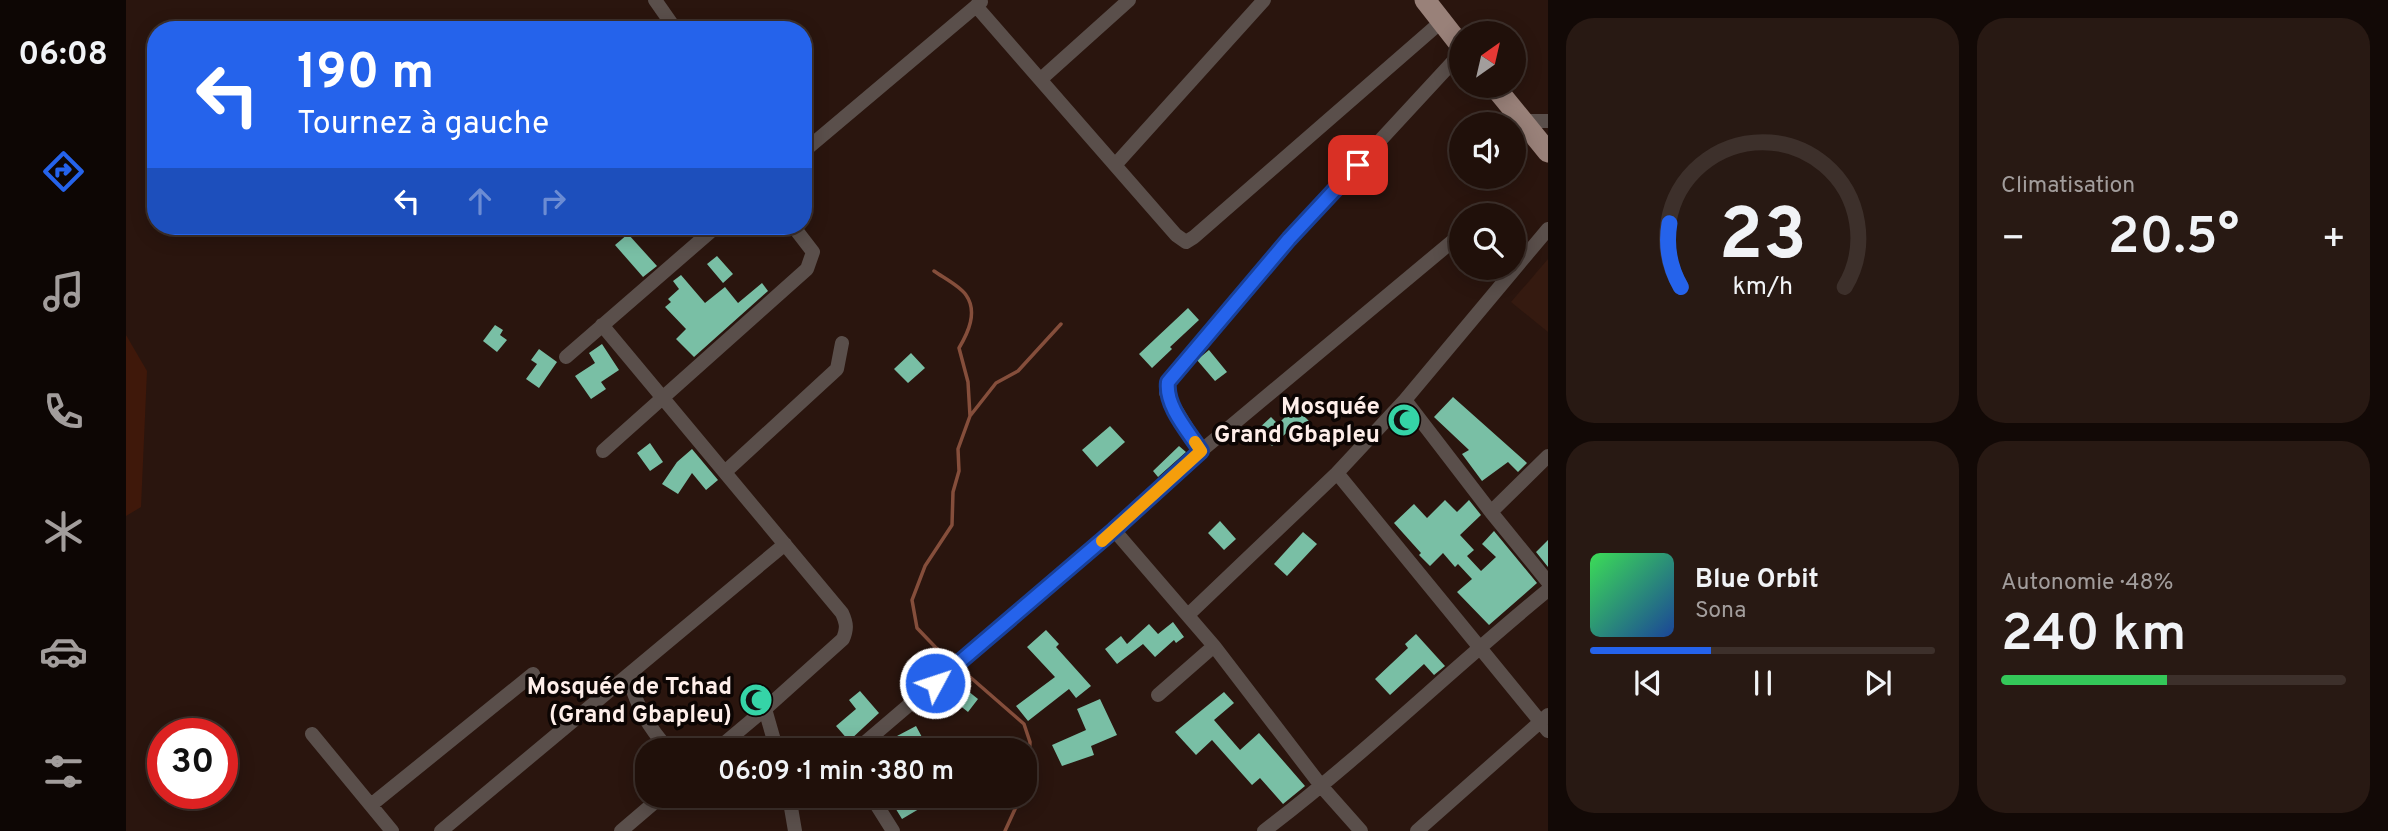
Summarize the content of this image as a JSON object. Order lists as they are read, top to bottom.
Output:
{
  "places": {
    "mosque": ["Mosquée Grand Gbapleu", "Mosquée de Tchad (Grand Gbapleu)"]
  },
  "north": "top right",
  "page": {
    "tabs": "06:08",
    "tile": [
      "Climatisation",
      ["Autonomie · 48%", "240 km"]
    ],
    "turn": ["190 m", "Tournez à gauche"],
    "heat": ["−", "20.5°", "+"],
    "song": ["Blue Orbit", "Sona"],
    "limit": "30",
    "trip": "06:09 · 1 min · 380 m",
    "gauge": ["23", "km/h"]
  }
}
